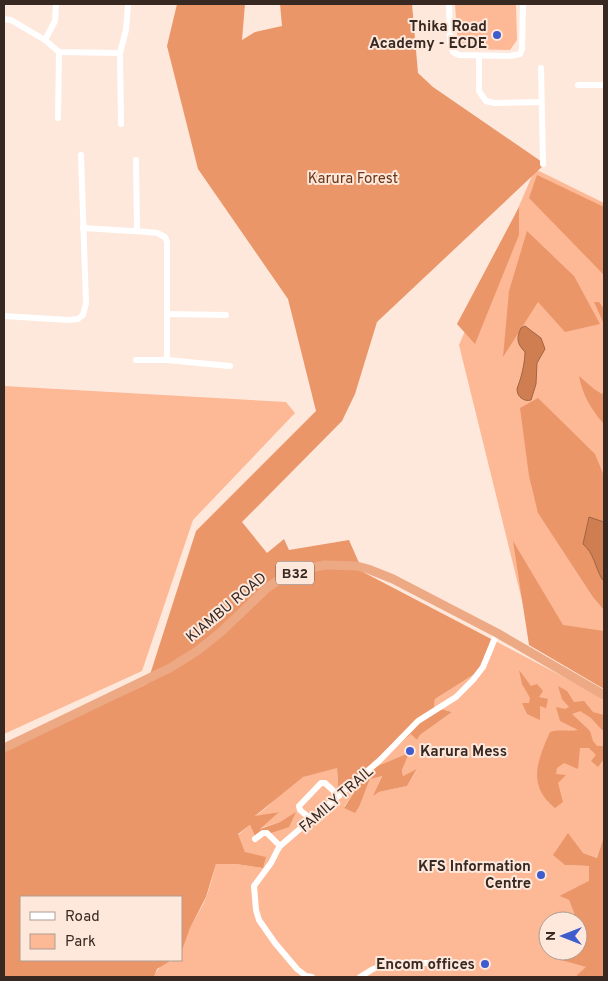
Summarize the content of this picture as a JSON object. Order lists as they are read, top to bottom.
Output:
{
  "streets": {
    "highway": ["B32", "KIAMBU ROAD"],
    "street": ["FAMILY TRAIL"]
  },
  "crossings": [
    ["KIAMBU ROAD", "FAMILY TRAIL"]
  ],
  "parks": ["Karura Forest"],
  "places": [
    "Thika Road Academy - ECDE",
    "Karura Mess",
    "KFS Information Centre",
    "Encom offices"
  ],
  "legend": ["Road", "Park"],
  "north": "left"
}
